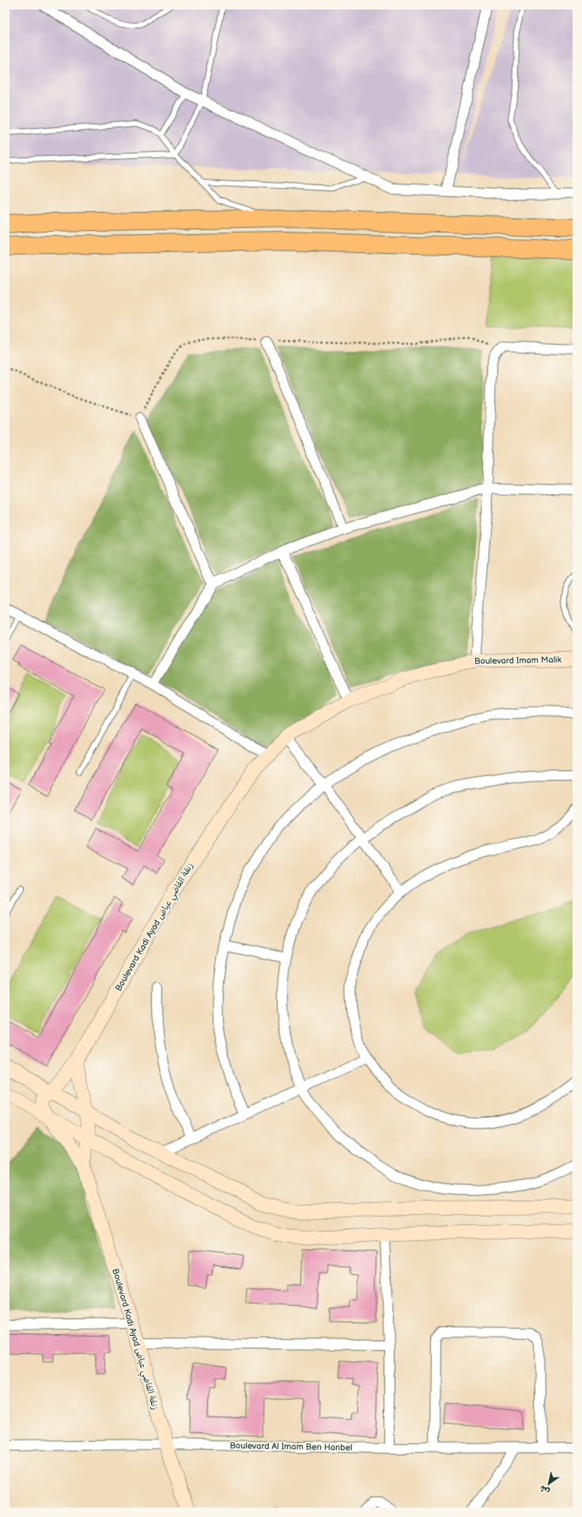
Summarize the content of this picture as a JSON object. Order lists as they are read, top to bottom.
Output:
{
  "streets": {
    "street": ["Boulevard Imam Malik", "Boulevard Kadi Ayad زنقة القاضي عياض", "Boulevard Al Imam Ben Hanbel"]
  },
  "crossings": [
    ["Boulevard Imam Malik", "Boulevard Kadi Ayad زنقة القاضي عياض"],
    ["Boulevard Kadi Ayad زنقة القاضي عياض", "Boulevard Al Imam Ben Hanbel"]
  ],
  "north": "bottom left"
}
